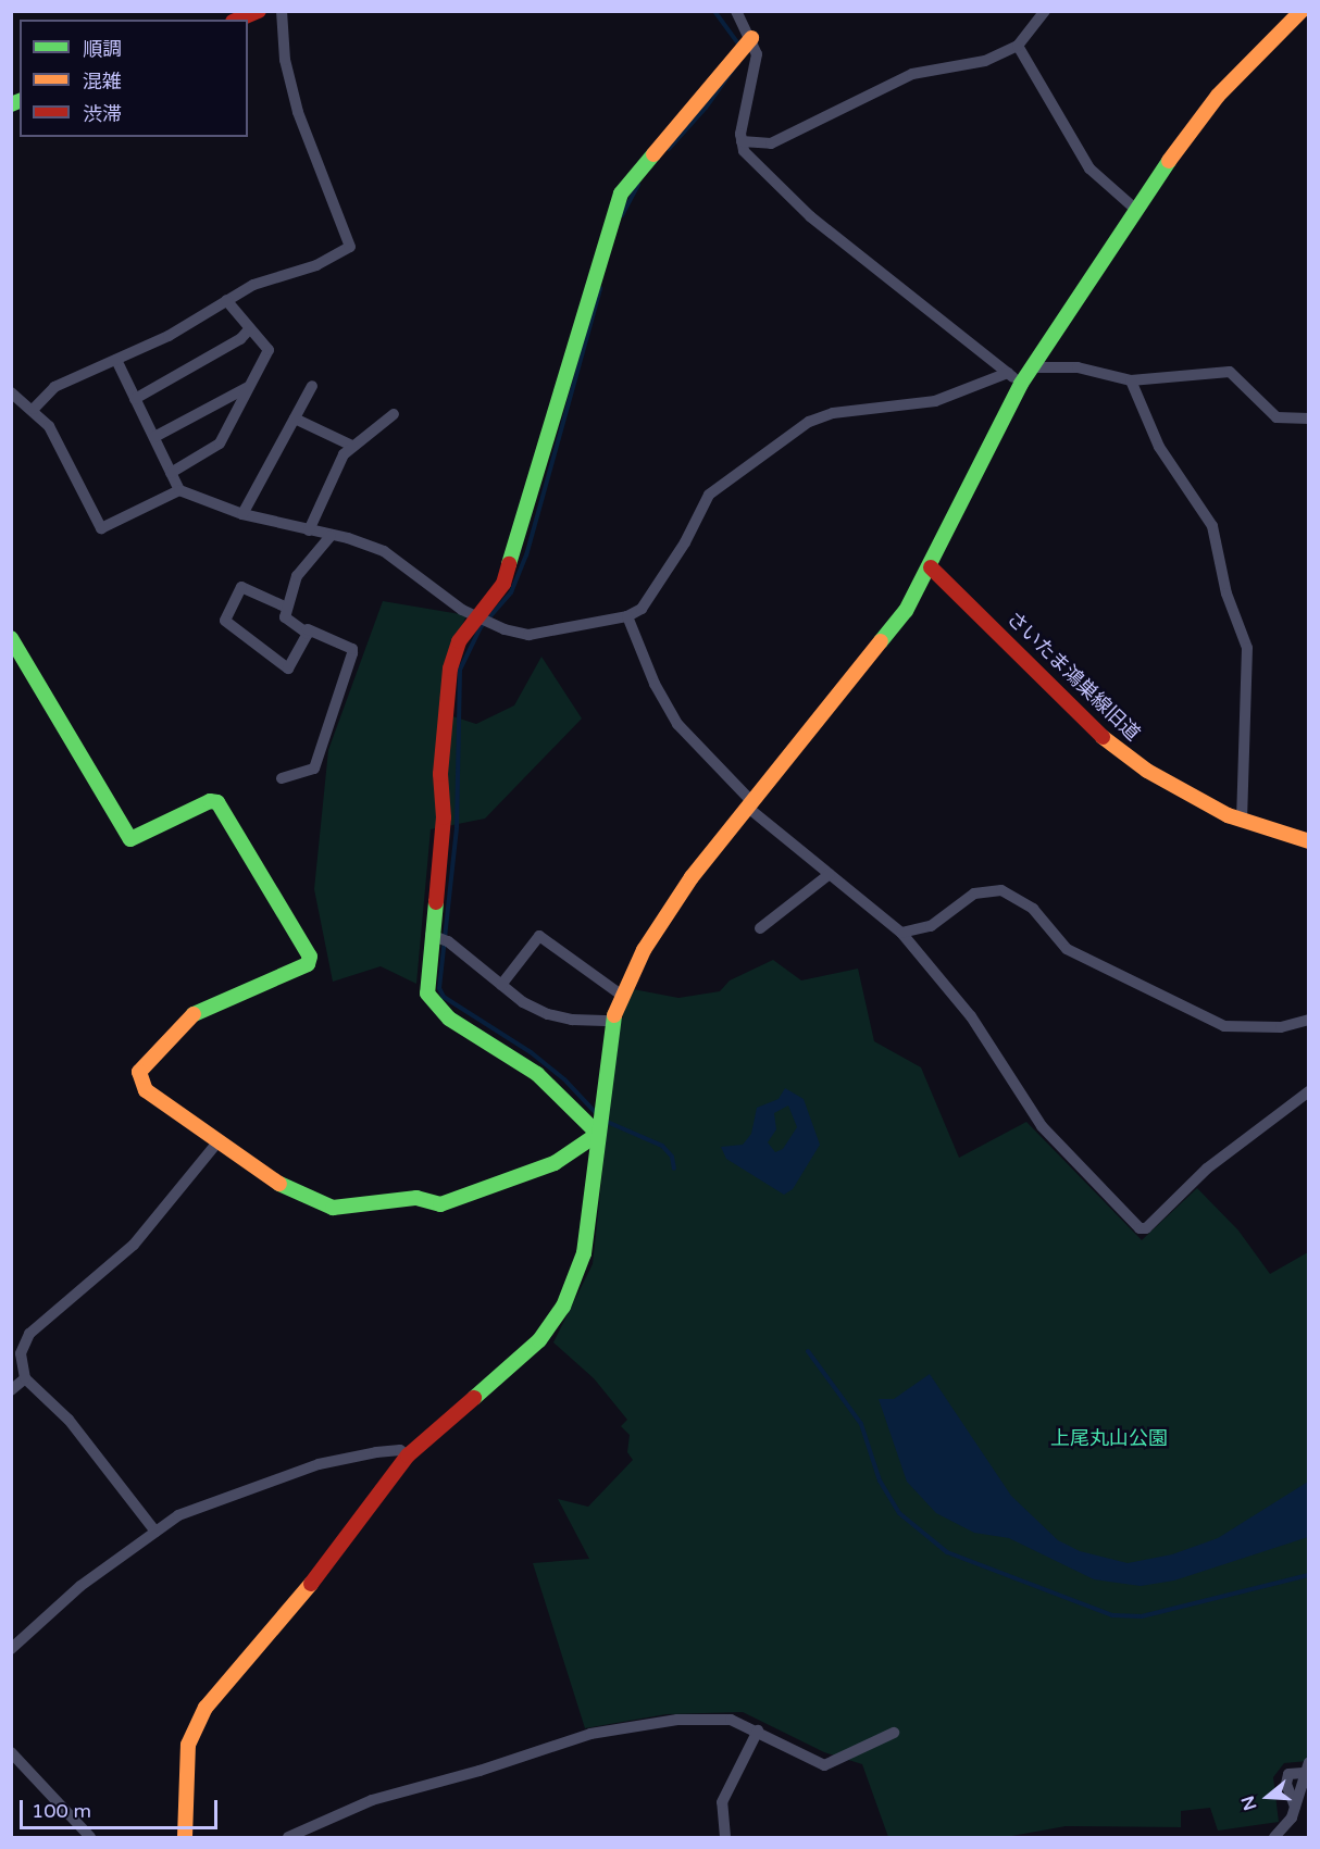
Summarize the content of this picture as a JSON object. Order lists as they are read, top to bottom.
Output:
{
  "streets": {
    "street": ["さいたま鴻巣線旧道"]
  },
  "parks": ["上尾丸山公園"],
  "legend": ["順調", "混雑", "渋滞"],
  "scale_bar": "100 m",
  "north": "left"
}
